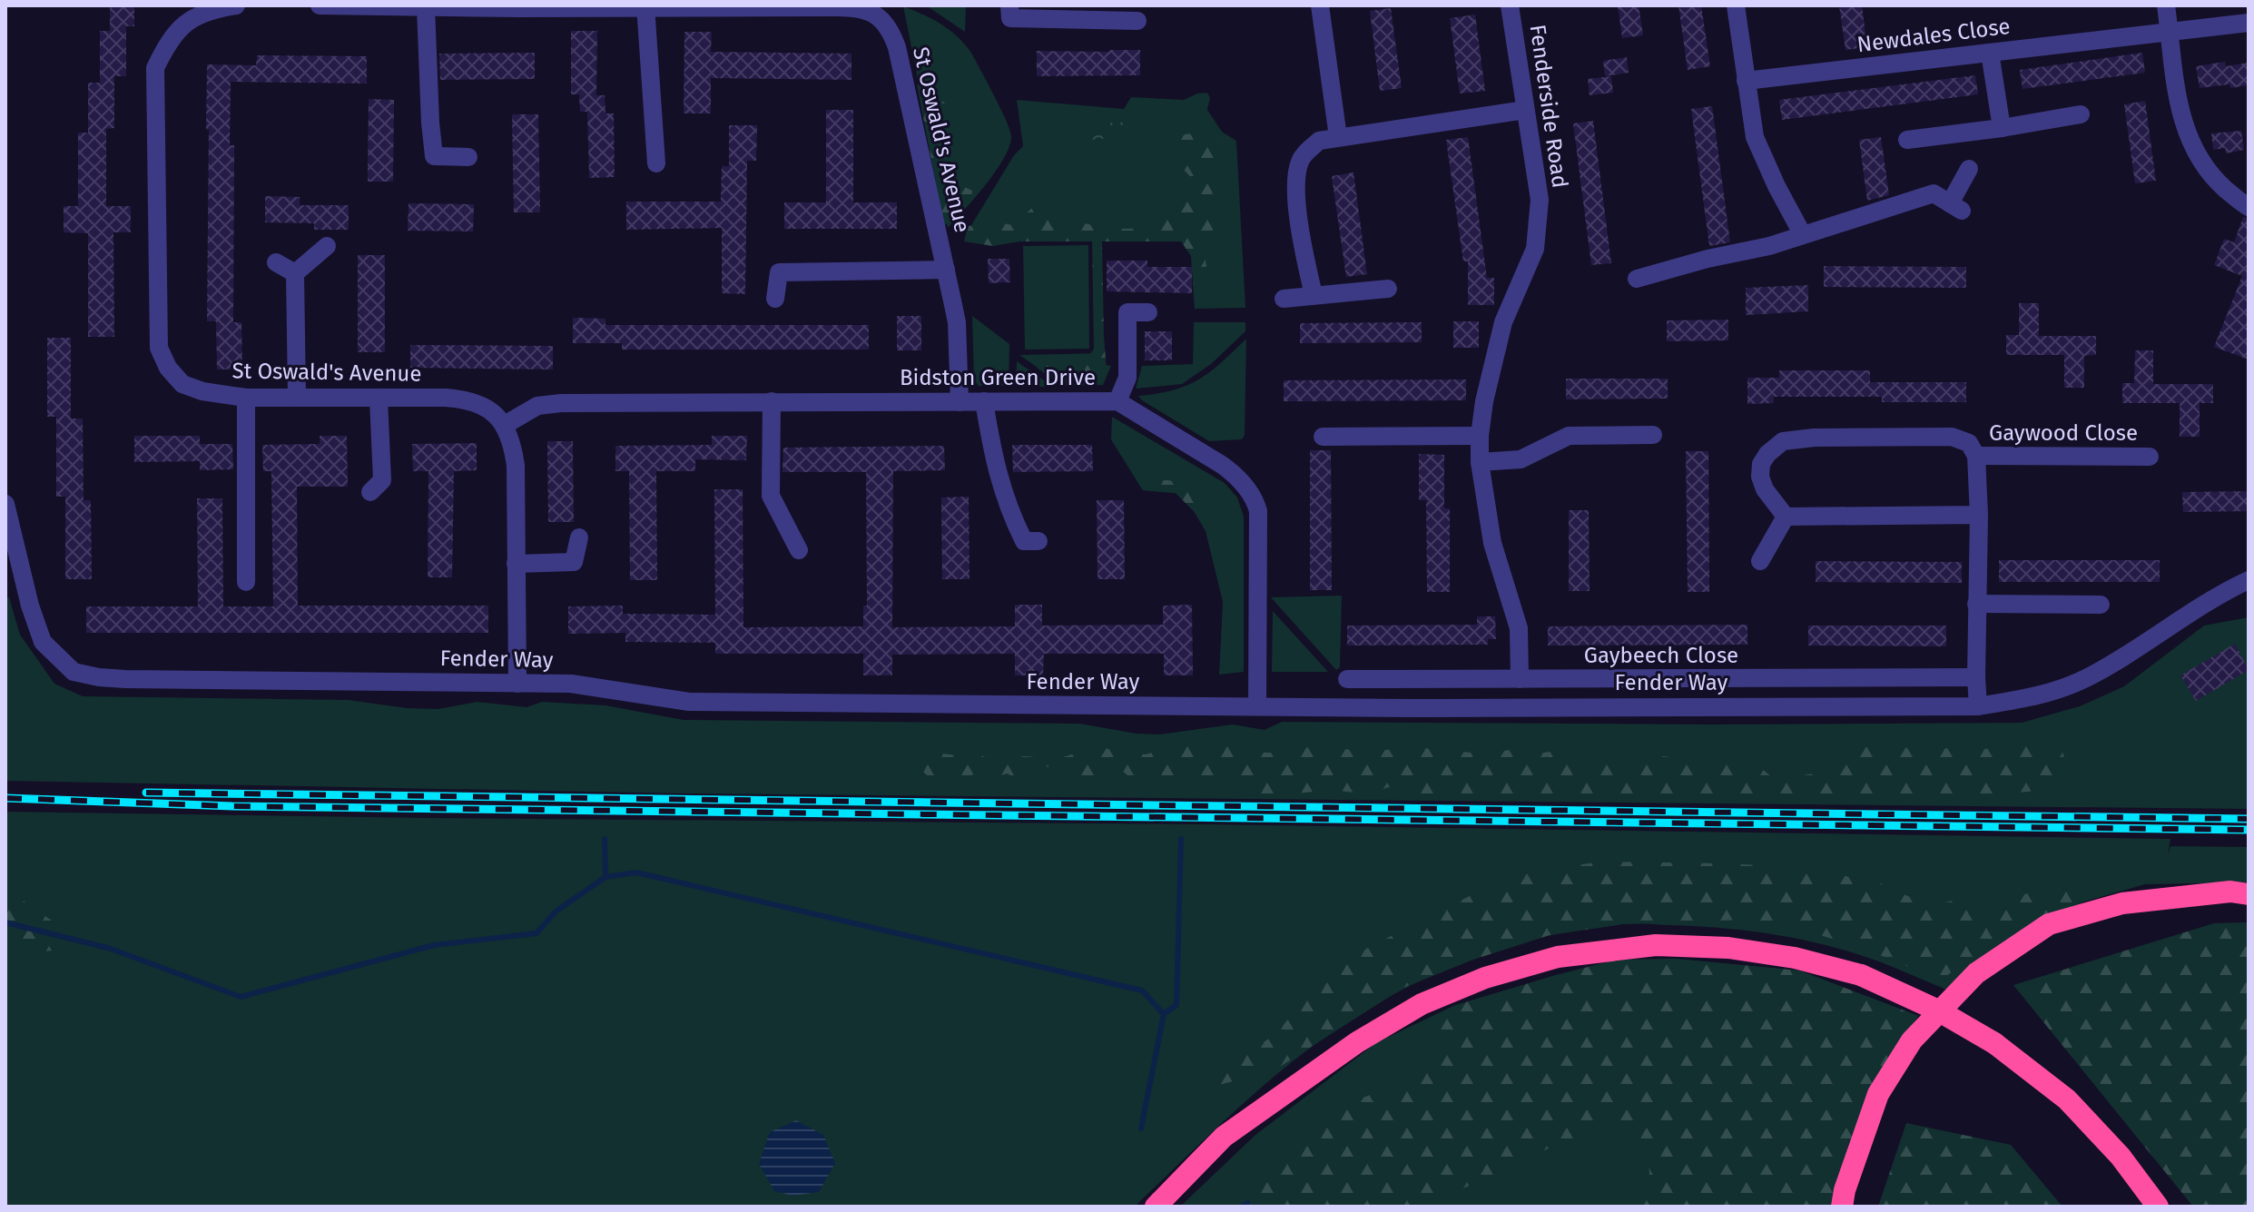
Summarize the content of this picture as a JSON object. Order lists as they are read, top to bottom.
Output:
{
  "streets": {
    "street": [
      "Newdales Close",
      "Fenderside Road",
      "St Oswald's Avenue",
      "Bidston Green Drive",
      "Gaywood Close",
      "Gaybeech Close",
      "Fender Way"
    ]
  },
  "crossings": [
    ["Fenderside Road", "Gaybeech Close"],
    ["St Oswald's Avenue", "Bidston Green Drive"],
    ["Bidston Green Drive", "Fender Way"]
  ]
}
